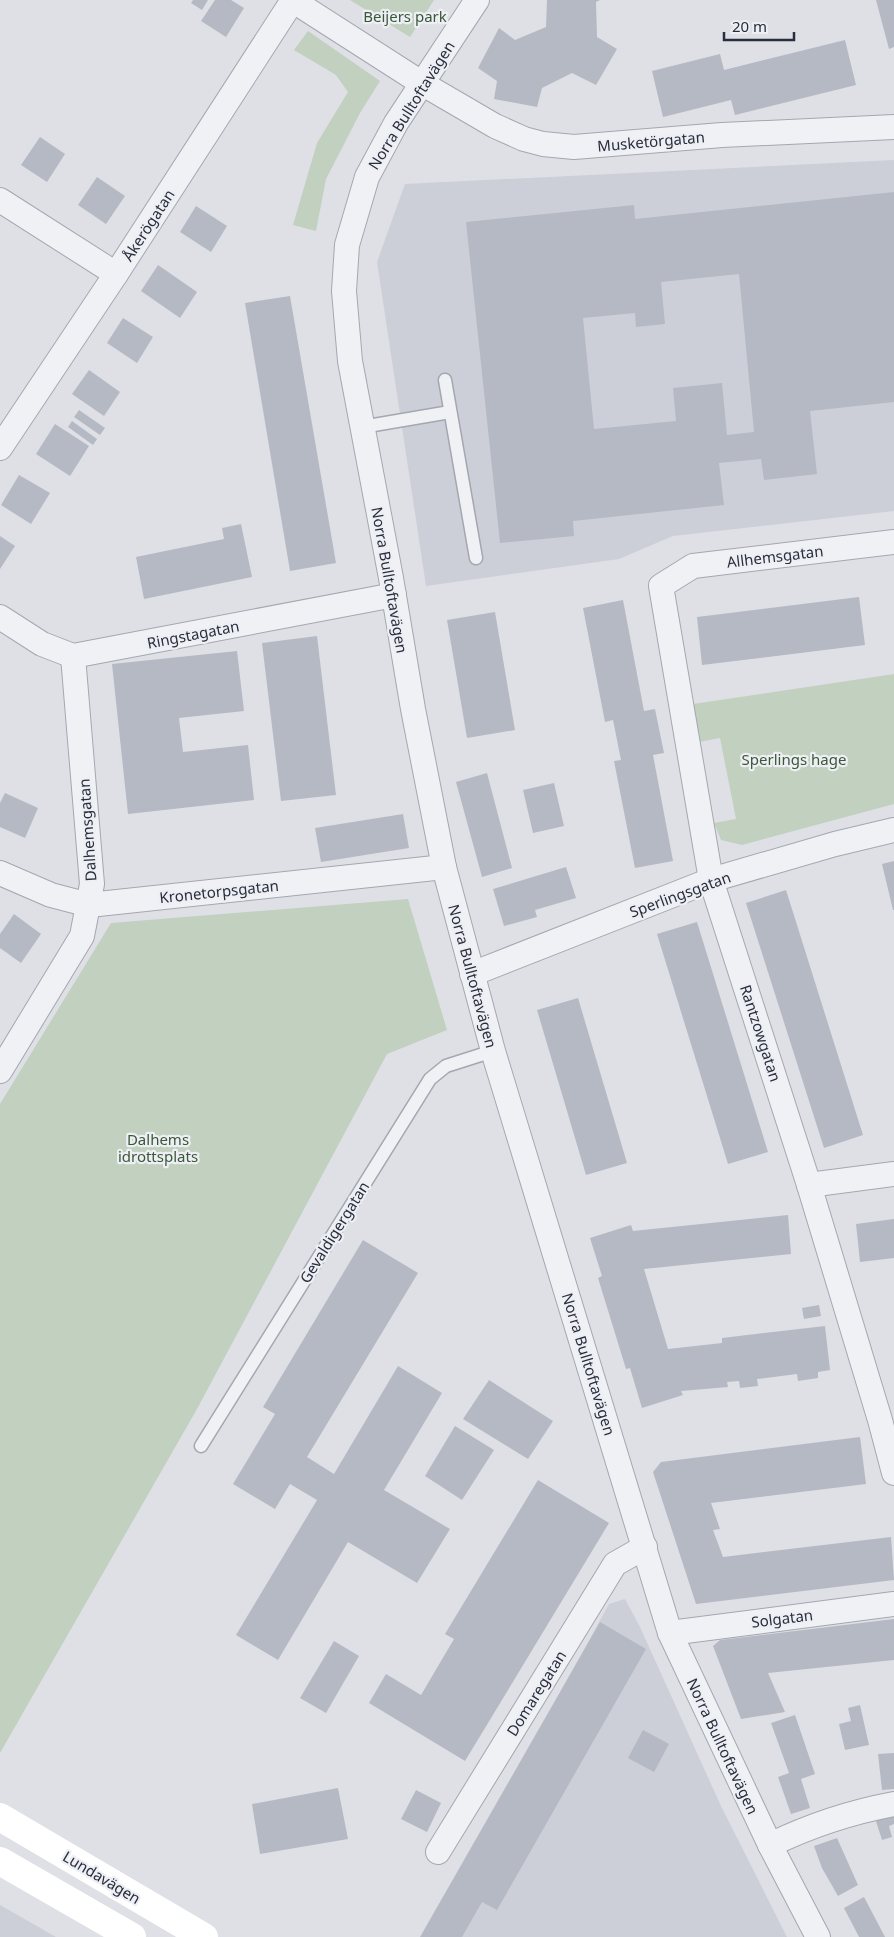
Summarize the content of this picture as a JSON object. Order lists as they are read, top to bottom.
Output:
{
  "streets": {
    "main road": ["Lundavägen"],
    "street": [
      "Norra Bulltoftavägen",
      "Musketörgatan",
      "Åkerögatan",
      "Allhemsgatan",
      "Ringstagatan",
      "Dalhemsgatan",
      "Kronetorpsgatan",
      "Sperlingsgatan",
      "Rantzowgatan",
      "Solgatan",
      "Domaregatan"
    ],
    "lane": ["Gevaldigergatan"]
  },
  "crossings": [
    ["Norra Bulltoftavägen", "Musketörgatan"],
    ["Norra Bulltoftavägen", "Ringstagatan"],
    ["Norra Bulltoftavägen", "Kronetorpsgatan"],
    ["Norra Bulltoftavägen", "Sperlingsgatan"],
    ["Norra Bulltoftavägen", "Gevaldigergatan"],
    ["Norra Bulltoftavägen", "Solgatan"],
    ["Norra Bulltoftavägen", "Domaregatan"],
    ["Musketörgatan", "Åkerögatan"],
    ["Allhemsgatan", "Rantzowgatan"],
    ["Ringstagatan", "Dalhemsgatan"],
    ["Dalhemsgatan", "Kronetorpsgatan"],
    ["Sperlingsgatan", "Rantzowgatan"]
  ],
  "parks": ["Beijers park", "Sperlings hage", "Dalhems idrottsplats"],
  "scale_bar": "20 m"
}
